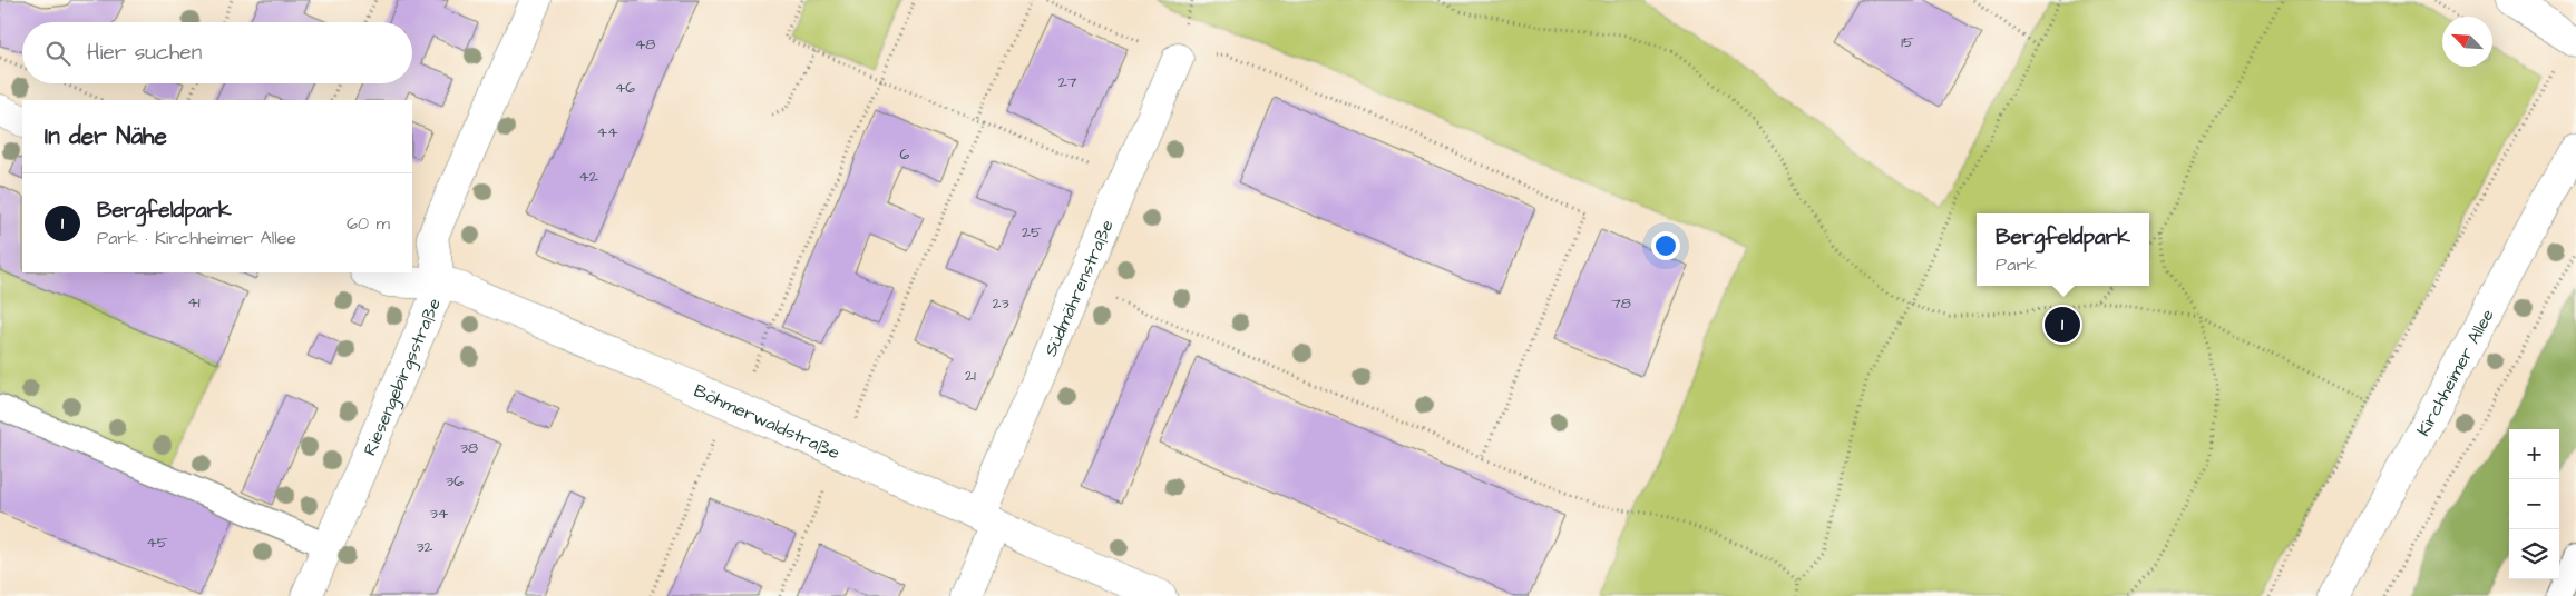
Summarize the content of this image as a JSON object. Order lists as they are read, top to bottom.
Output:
{
  "streets": {
    "street": [
      "Südmährenstraße",
      "Kirchheimer Allee",
      "Riesengebirgsstraße",
      "Böhmerwaldstraße"
    ]
  },
  "crossings": [
    ["Südmährenstraße", "Böhmerwaldstraße"],
    ["Riesengebirgsstraße", "Böhmerwaldstraße"]
  ],
  "house_numbers": [
    "15",
    "48",
    "27",
    "46",
    "44",
    "6",
    "42",
    "25",
    "41",
    "23",
    "78",
    "21",
    "38",
    "36",
    "34",
    "45",
    "32"
  ],
  "north": "top left",
  "page": {
    "search": "Hier suchen",
    "heading": "In der Nähe",
    "list": [
      {
        "mark": "1",
        "name": "Bergfeldpark",
        "note": "Park · Kirchheimer Allee",
        "value": "60 m"
      }
    ],
    "popup": ["Bergfeldpark", "Park"],
    "pins": "1",
    "map_buttons": ["+", "−"]
  }
}
